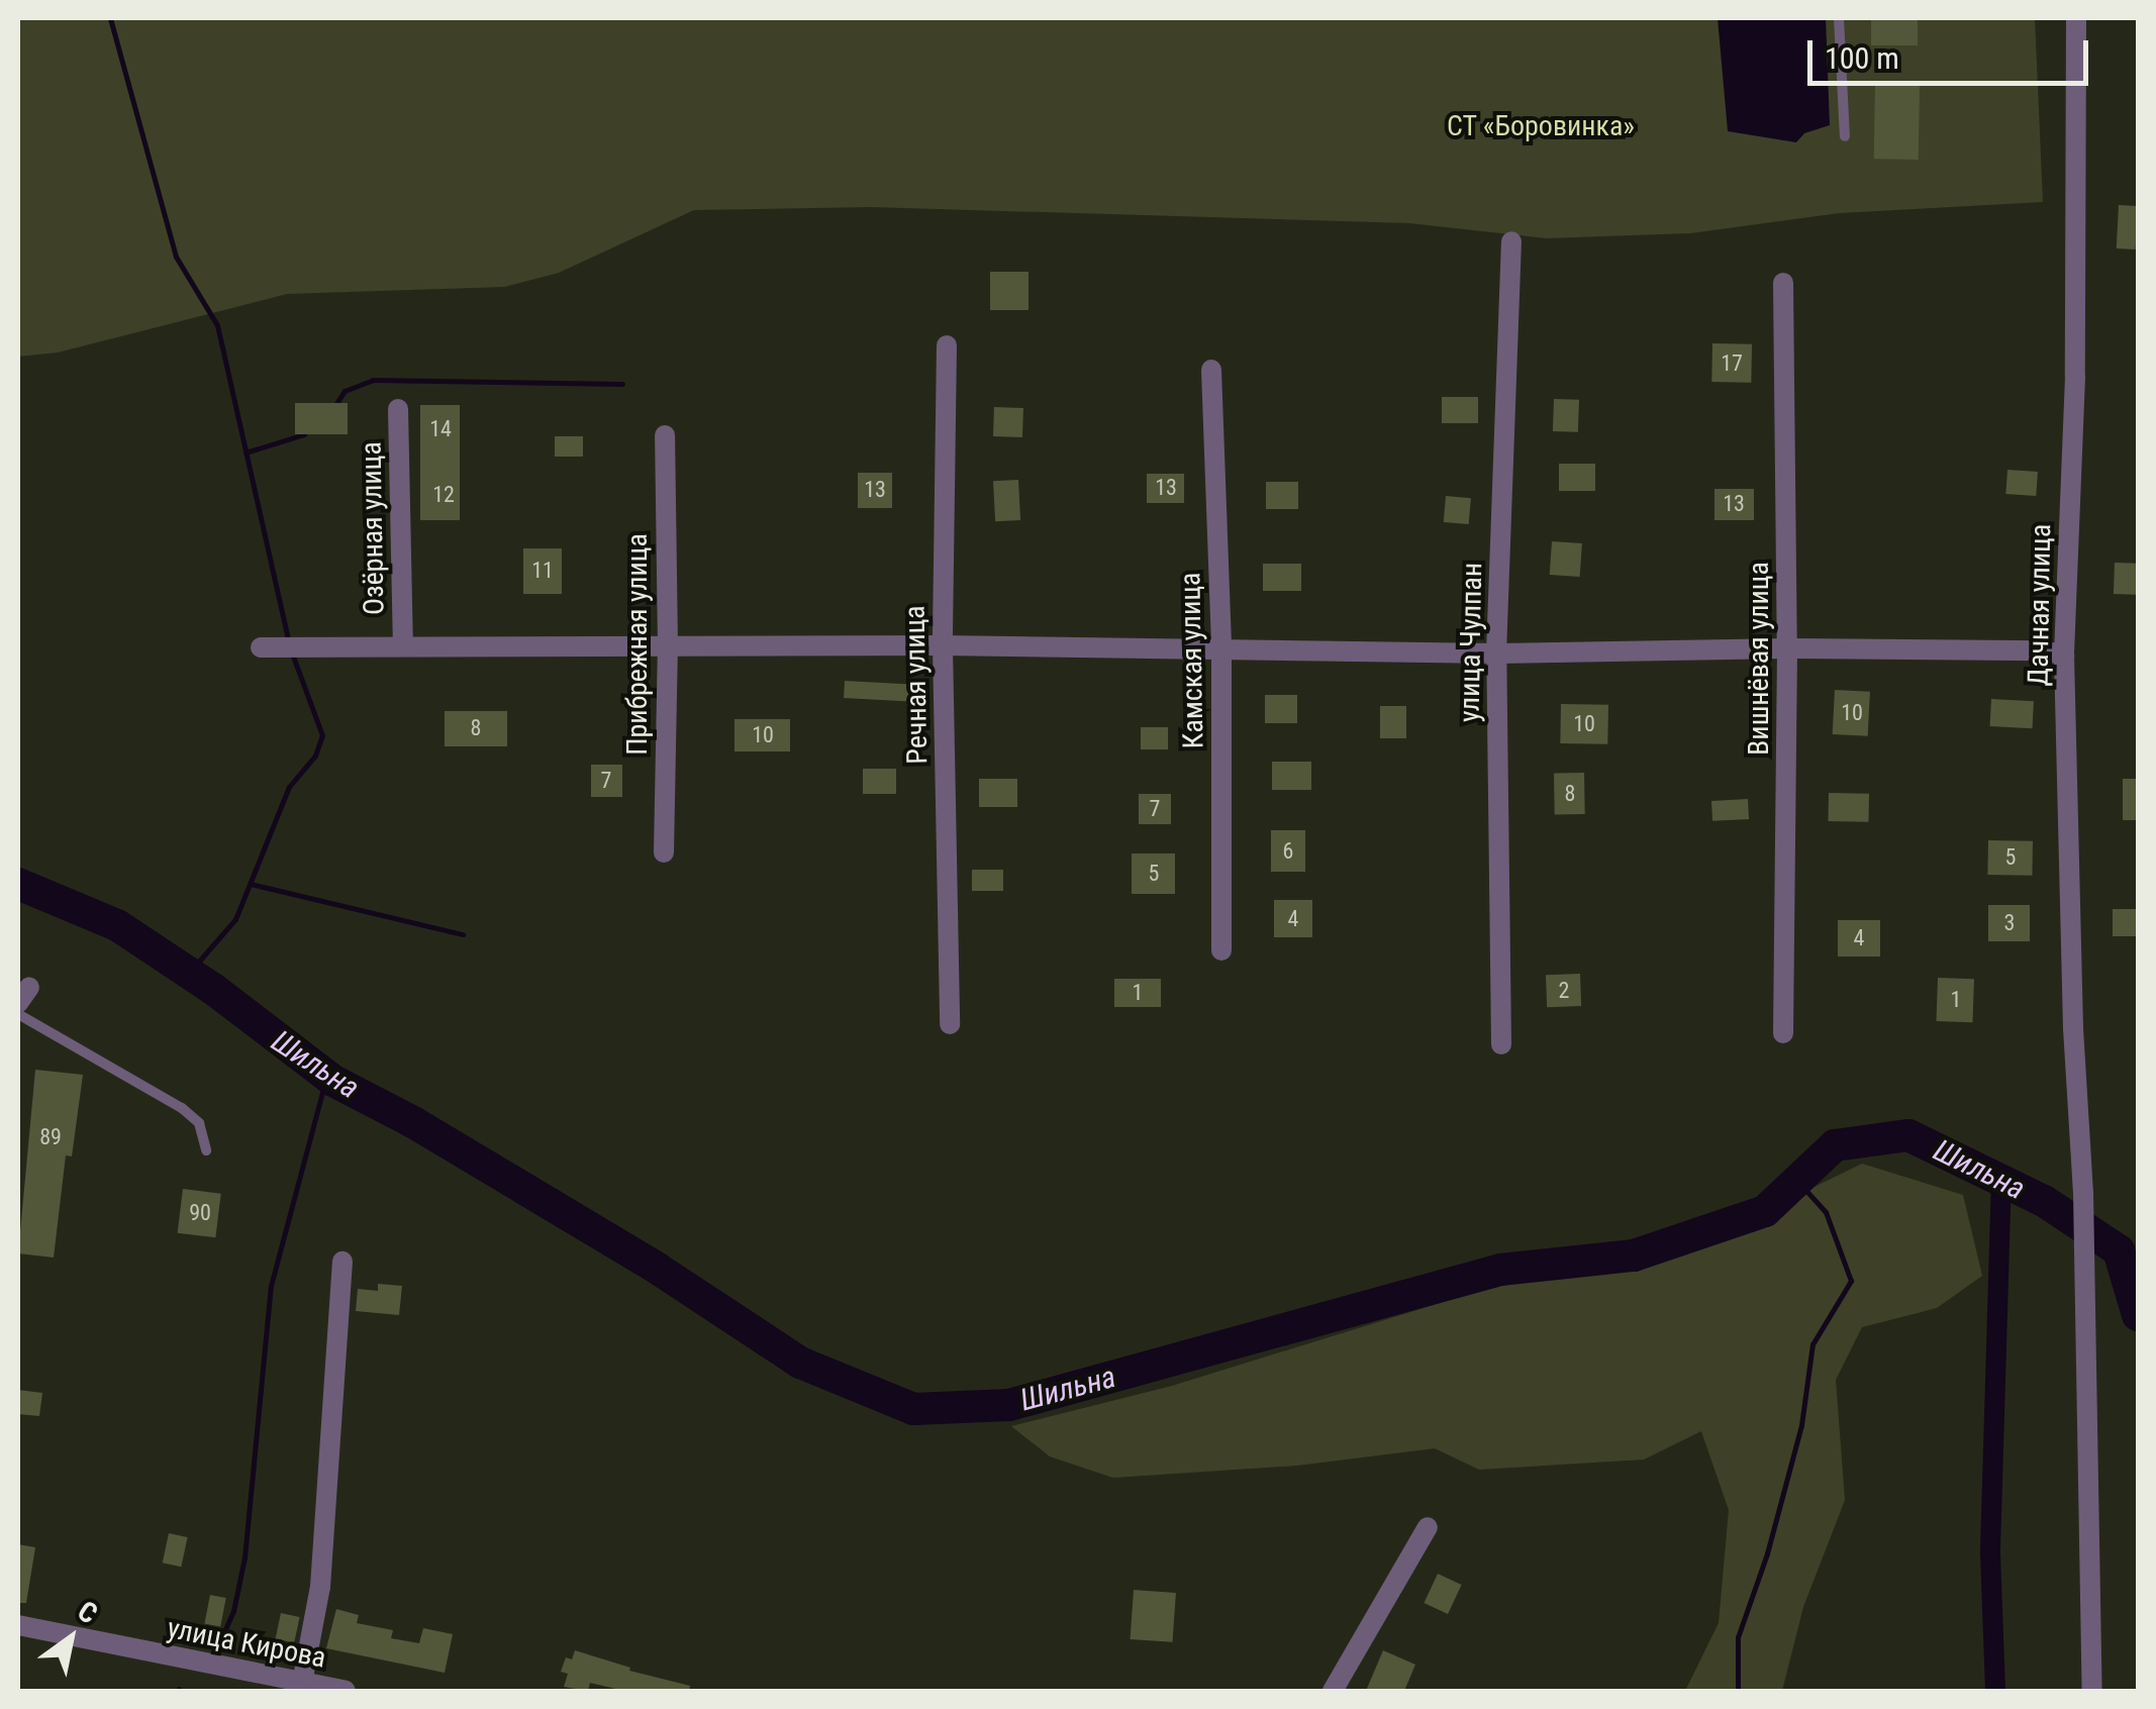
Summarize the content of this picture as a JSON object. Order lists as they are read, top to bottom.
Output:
{
  "streets": {
    "street": [
      "Озёрная улица",
      "Дачная улица",
      "улица Чулпан",
      "Прибрежная улица",
      "Вишнёвая улица",
      "Камская улица",
      "Речная улица",
      "улица Кирова"
    ]
  },
  "water": ["Шильна"],
  "parks": ["СТ «Боровинка»"],
  "house_numbers": [
    "17",
    "14",
    "13",
    "13",
    "12",
    "13",
    "11",
    "10",
    "10",
    "8",
    "10",
    "7",
    "8",
    "7",
    "6",
    "5",
    "5",
    "4",
    "3",
    "4",
    "2",
    "1",
    "1",
    "89",
    "90"
  ],
  "scale_bar": "100 m",
  "north": "top right"
}
